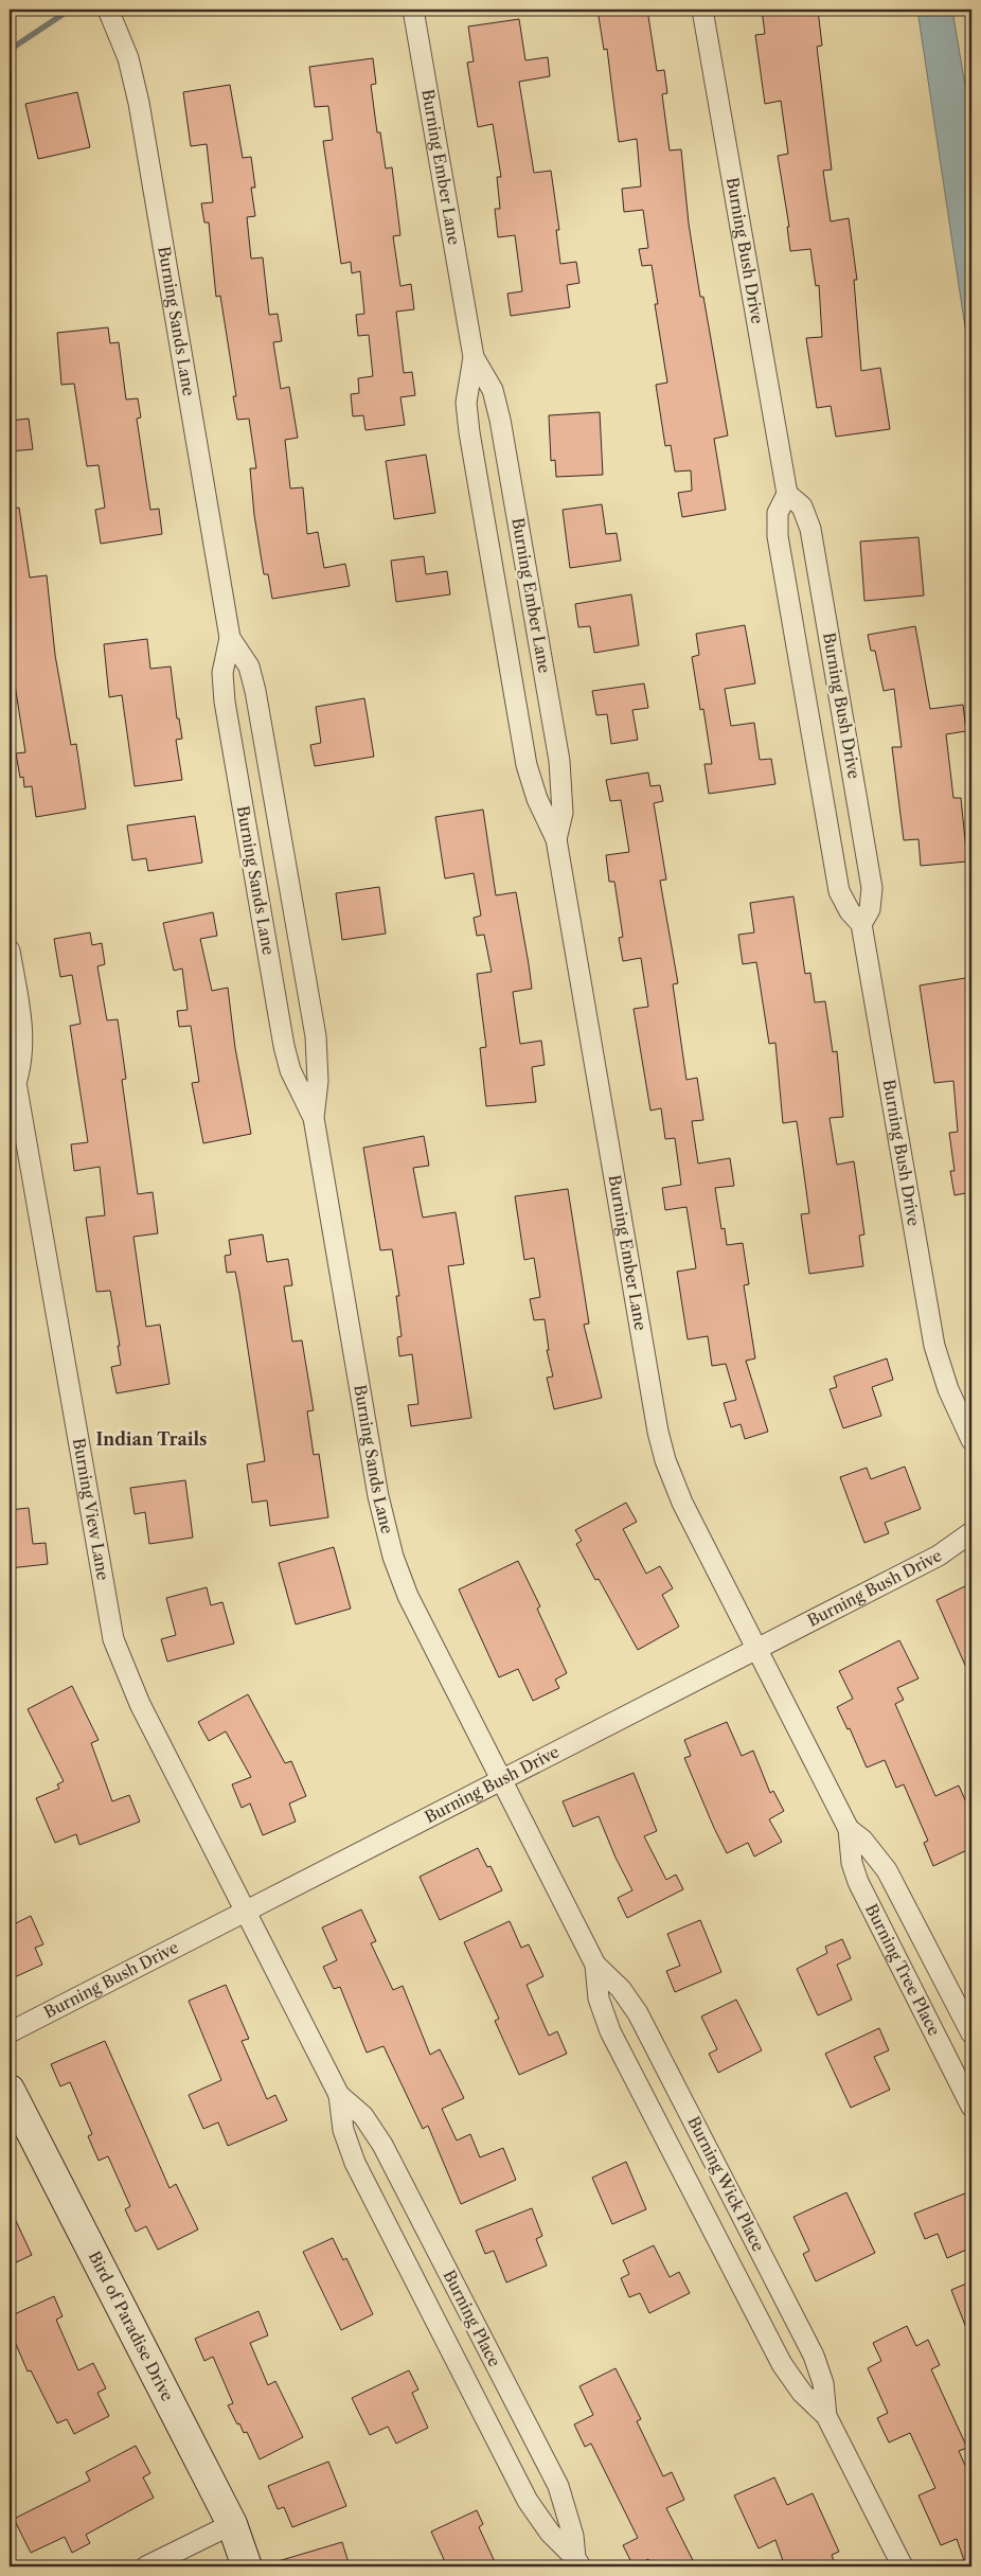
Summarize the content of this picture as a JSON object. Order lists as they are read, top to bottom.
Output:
{
  "streets": {
    "street": [
      "Burning Ember Lane",
      "Burning Bush Drive",
      "Burning Sands Lane",
      "Burning View Lane",
      "Burning Tree Place",
      "Burning Wick Place",
      "Burning Place",
      "Bird of Paradise Drive"
    ]
  },
  "crossings": [
    ["Burning Ember Lane", "Burning Bush Drive"],
    ["Burning Ember Lane", "Burning Tree Place"],
    ["Burning Bush Drive", "Burning Sands Lane"],
    ["Burning Bush Drive", "Burning View Lane"],
    ["Burning Bush Drive", "Burning Tree Place"],
    ["Burning Bush Drive", "Burning Wick Place"],
    ["Burning Bush Drive", "Burning Place"],
    ["Burning Sands Lane", "Burning Wick Place"],
    ["Burning View Lane", "Burning Place"]
  ],
  "districts": ["Indian Trails"]
}
